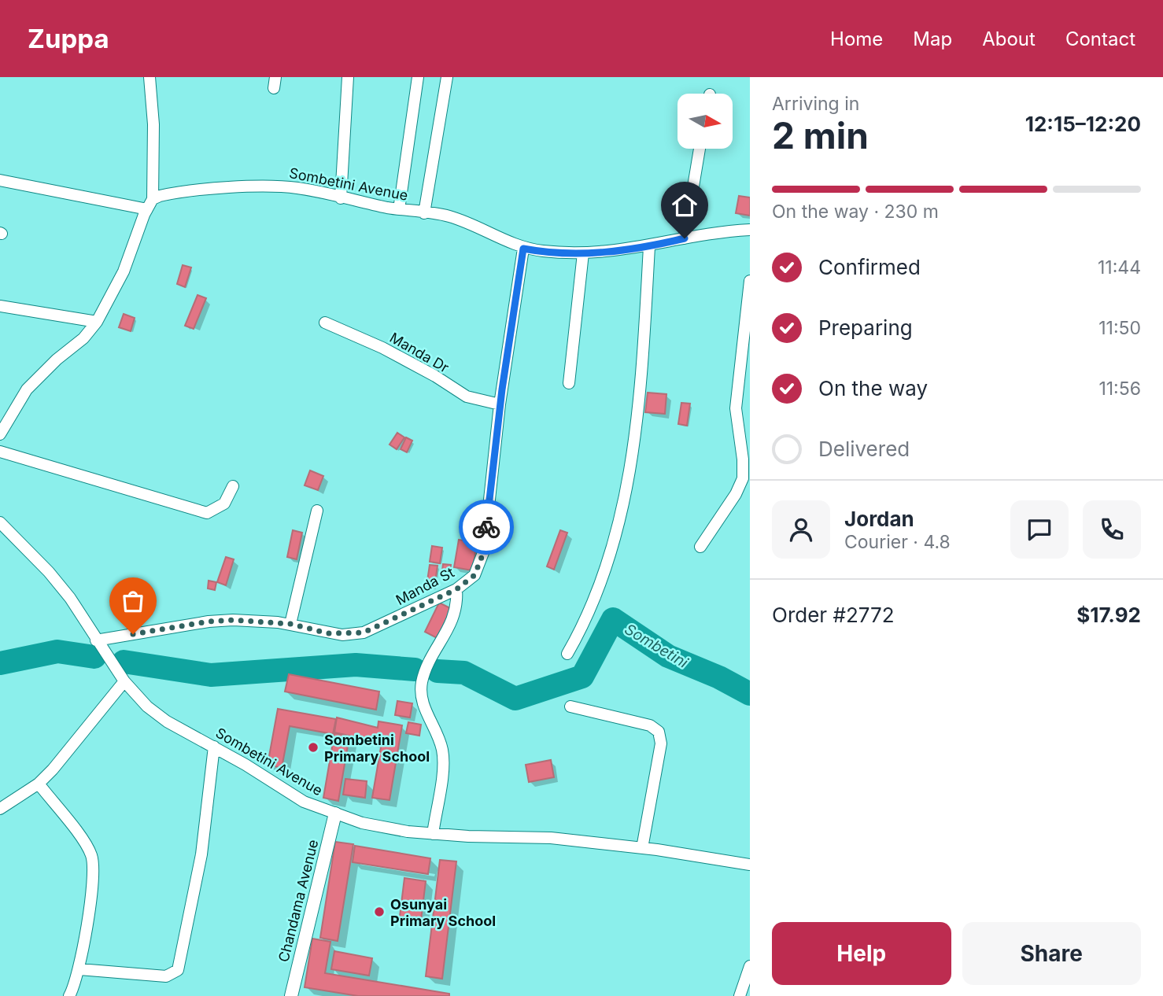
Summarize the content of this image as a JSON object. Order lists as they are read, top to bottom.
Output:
{
  "streets": {
    "street": [
      "Sombetini Avenue",
      "Manda Dr",
      "Manda St",
      "Chandama Avenue"
    ]
  },
  "crossings": [
    ["Sombetini Avenue", "Manda St"],
    ["Sombetini Avenue", "Chandama Avenue"],
    ["Manda Dr", "Manda St"]
  ],
  "water": ["Sombetini"],
  "places": ["Sombetini Primary School", "Osunyai Primary School"],
  "north": "right",
  "page": {
    "header": "Zuppa",
    "nav": [
      "Home",
      "Map",
      "About",
      "Contact"
    ],
    "heading": ["2 min", "Arriving in", "12:15–12:20"],
    "panel": [
      "Jordan",
      "Courier · 4.8",
      "Order #2772",
      "$17.92"
    ],
    "bar": "On the way · 230 m",
    "list": [
      ["Confirmed", "11:44"],
      ["Preparing", "11:50"],
      ["On the way", "11:56"],
      "Delivered"
    ],
    "buttons": ["Help", "Share"]
  }
}
